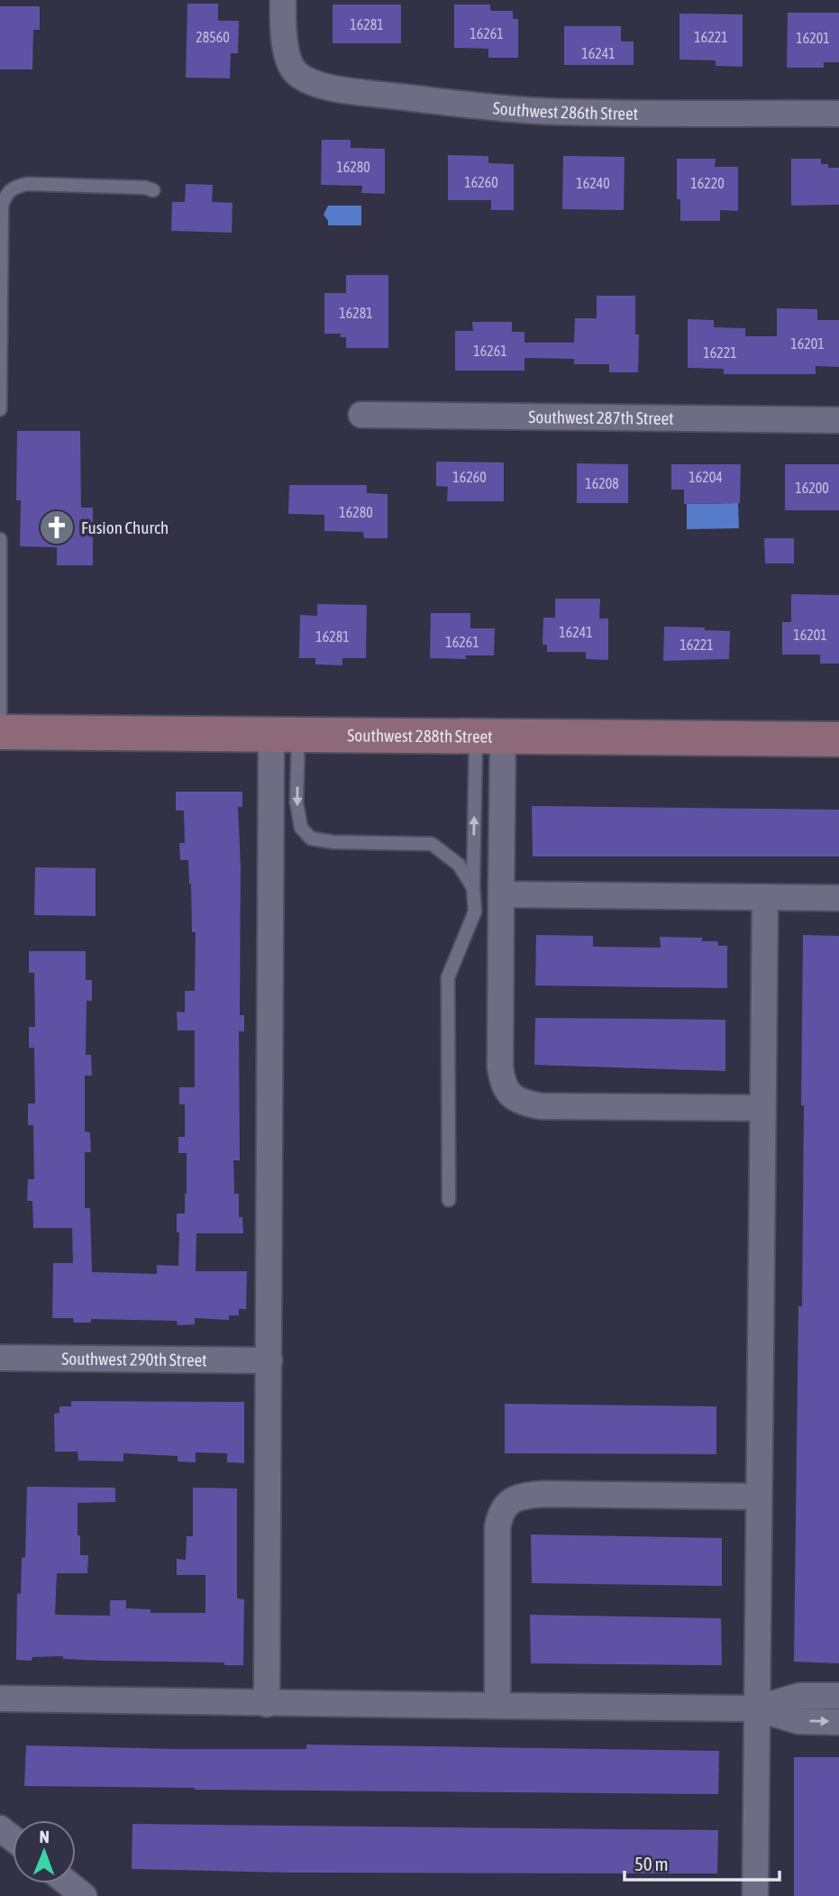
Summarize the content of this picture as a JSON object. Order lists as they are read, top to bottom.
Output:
{
  "streets": {
    "street": [
      "Southwest 286th Street",
      "Southwest 287th Street",
      "Southwest 288th Street",
      "Southwest 290th Street"
    ]
  },
  "places": {
    "church": ["Fusion Church"]
  },
  "house_numbers": [
    "16281",
    "16261",
    "28560",
    "16221",
    "16201",
    "16241",
    "16280",
    "16260",
    "16240",
    "16220",
    "16281",
    "16201",
    "16261",
    "16221",
    "16260",
    "16204",
    "16208",
    "16200",
    "16280",
    "16241",
    "16201",
    "16281",
    "16261",
    "16221"
  ],
  "scale_bar": "50 m",
  "north": "top"
}
